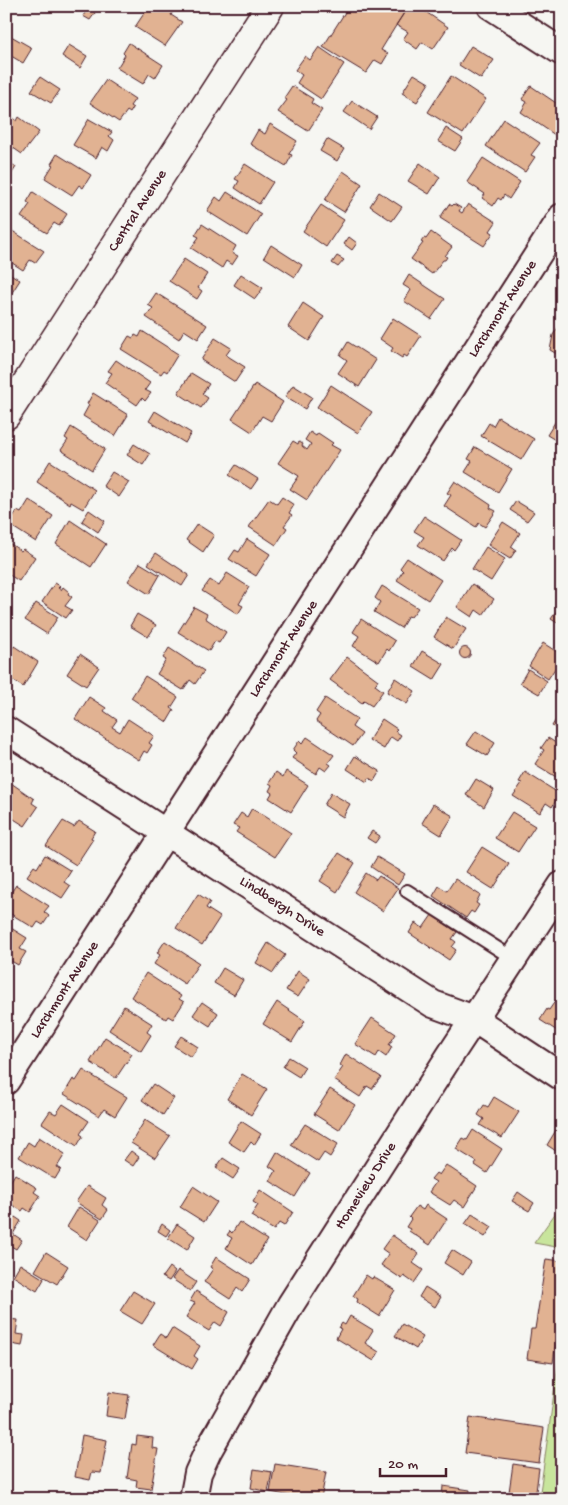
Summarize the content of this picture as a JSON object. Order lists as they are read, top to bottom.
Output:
{
  "streets": {
    "street": [
      "Central Avenue",
      "Larchmont Avenue",
      "Lindbergh Drive",
      "Homeview Drive"
    ]
  },
  "crossings": [
    ["Larchmont Avenue", "Lindbergh Drive"],
    ["Lindbergh Drive", "Homeview Drive"]
  ],
  "scale_bar": "20 m"
}
